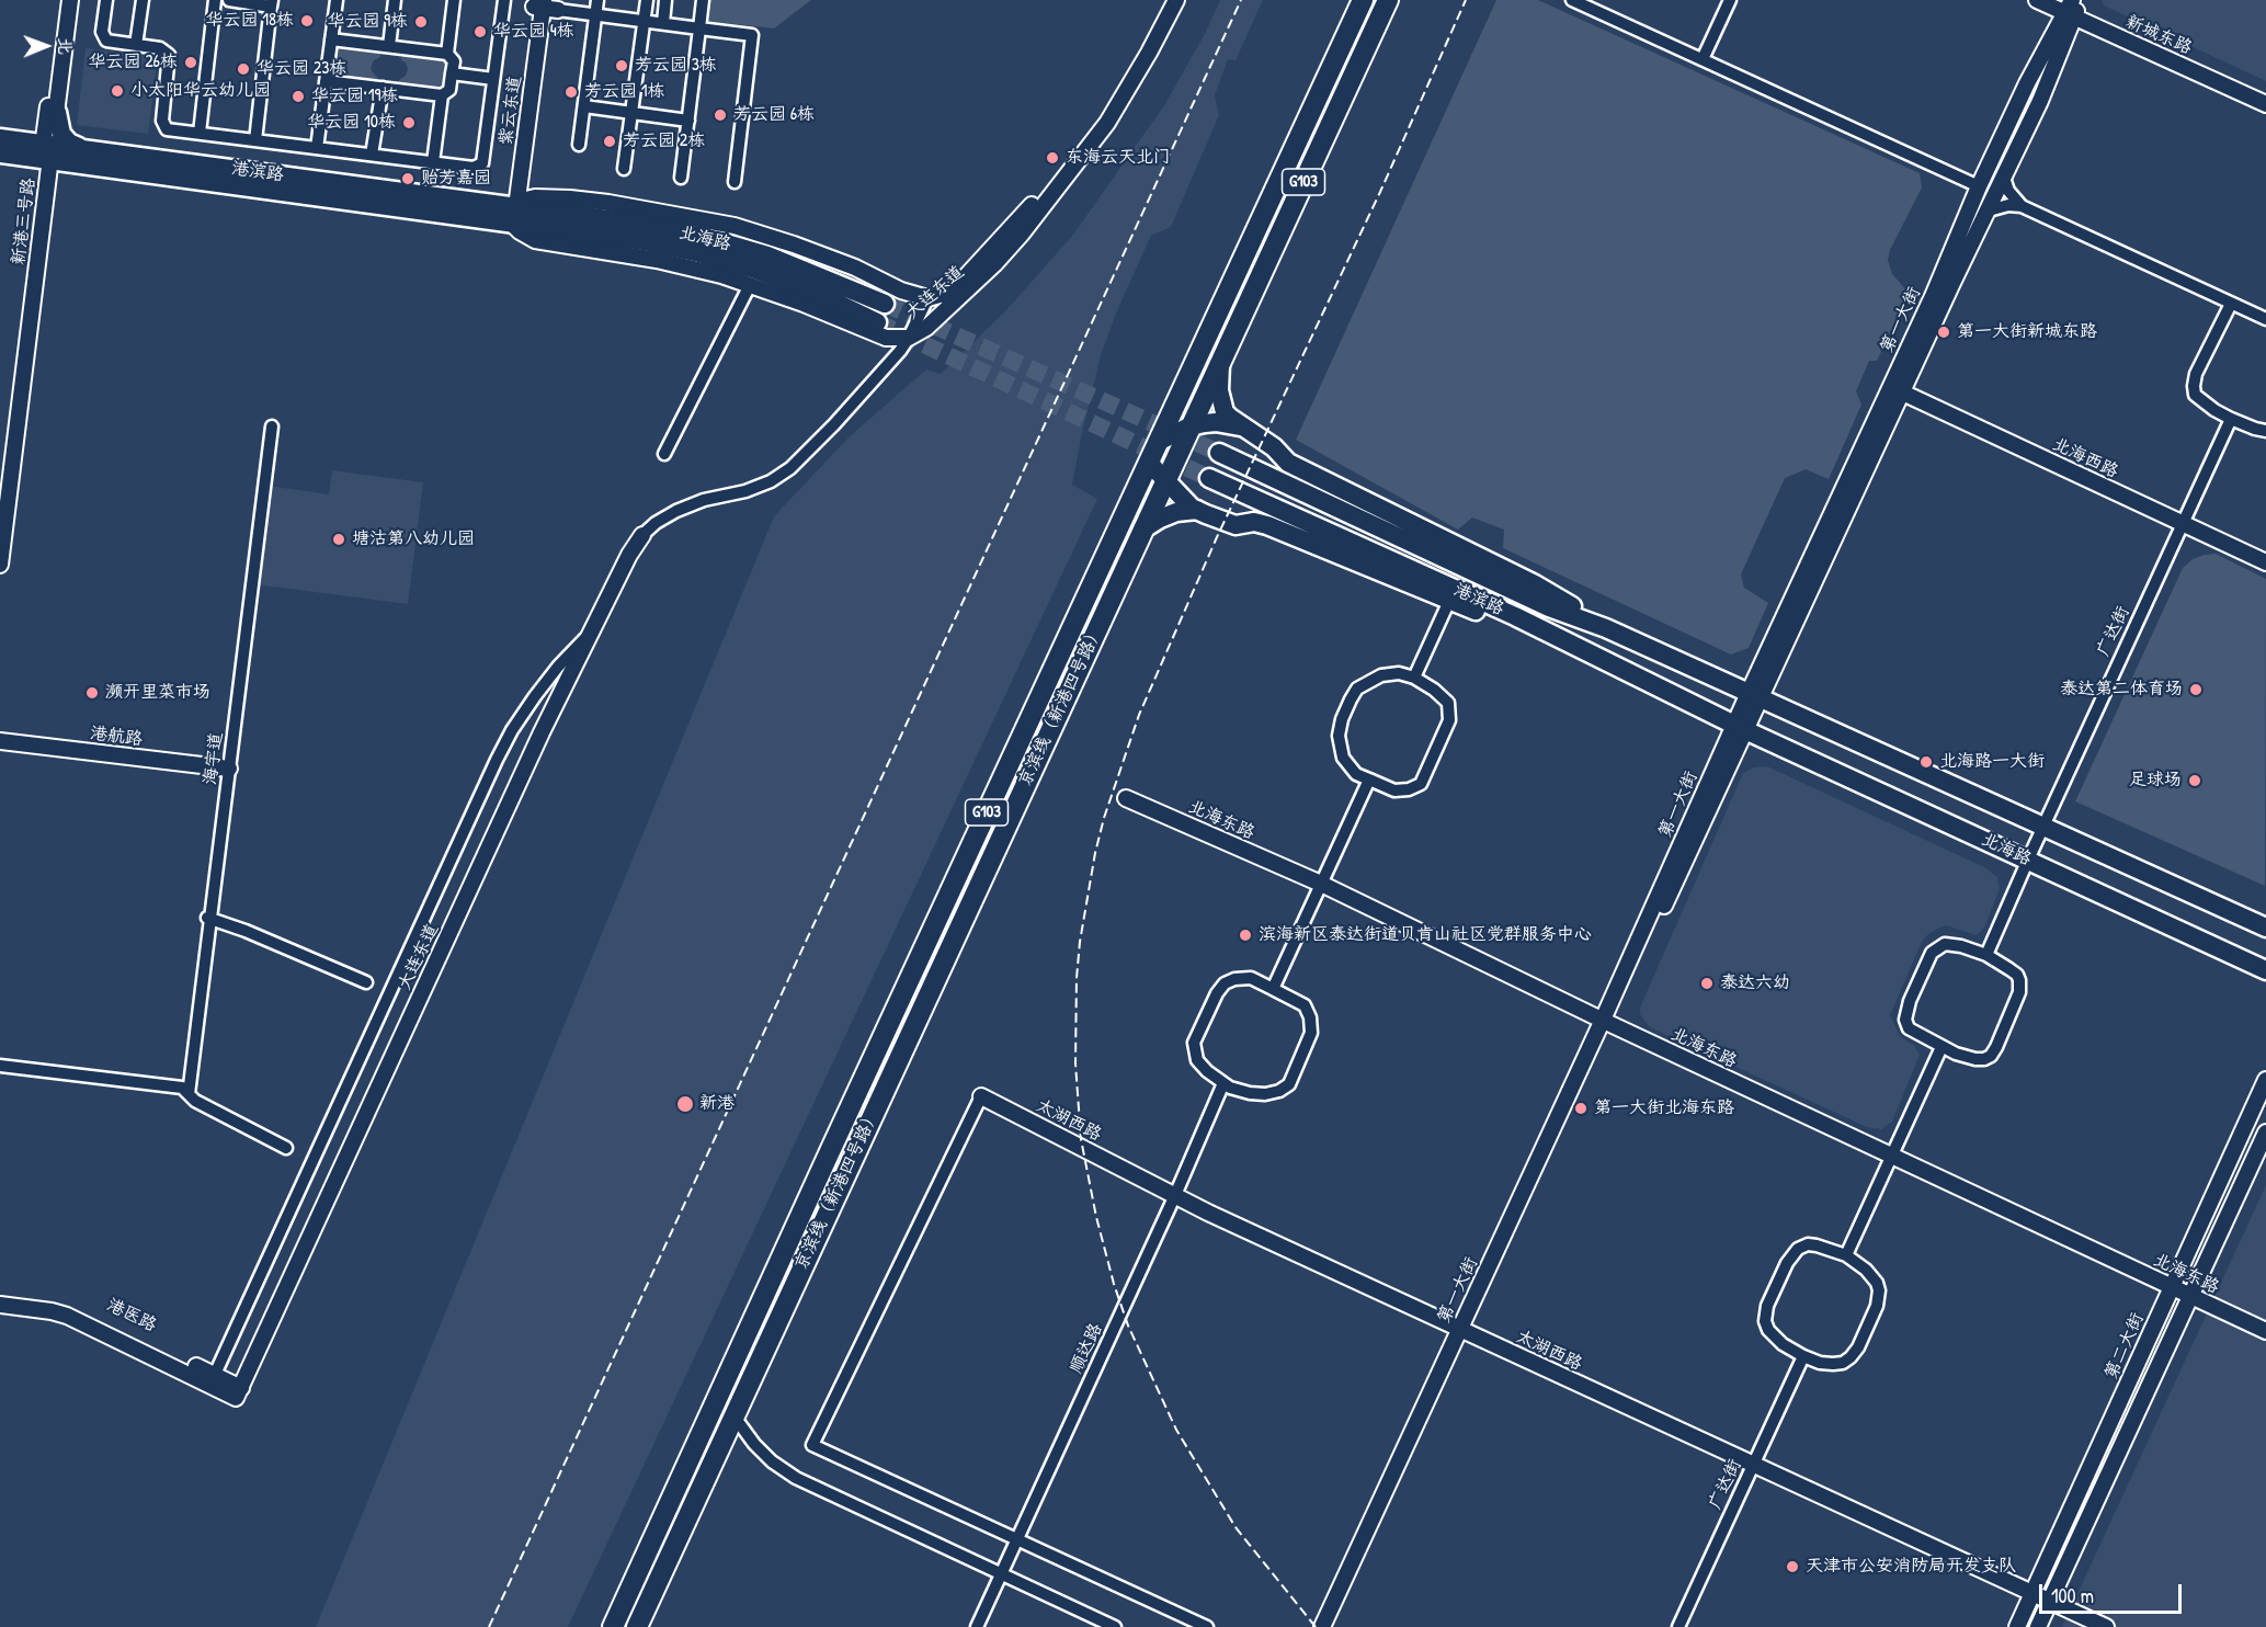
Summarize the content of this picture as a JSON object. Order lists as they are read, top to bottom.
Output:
{
  "streets": {
    "highway": ["G103", "京滨线（新港四号路）"],
    "main road": [
      "新城东路",
      "紫云东道",
      "港滨路",
      "新港三号路",
      "北海路",
      "大连东道",
      "第一大街",
      "北海西路",
      "港航路",
      "北海东路",
      "太湖西路",
      "港医路",
      "第二大街"
    ],
    "street": ["广达街", "海宇道", "顺达路"]
  },
  "crossings": [
    ["新城东路", "第一大街"],
    ["紫云东道", "港滨路"],
    ["紫云东道", "北海路"],
    ["紫云东道", "大连东道"],
    ["港滨路", "新港三号路"],
    ["港滨路", "北海路"],
    ["港滨路", "大连东道"],
    ["港滨路", "第一大街"],
    ["北海路", "大连东道"],
    ["北海路", "第一大街"],
    ["北海路", "广达街"],
    ["大连东道", "港医路"],
    ["第一大街", "北海西路"],
    ["第一大街", "北海东路"],
    ["第一大街", "太湖西路"],
    ["北海西路", "广达街"],
    ["广达街", "太湖西路"],
    ["港航路", "海宇道"],
    ["北海东路", "第二大街"],
    ["太湖西路", "第二大街"],
    ["太湖西路", "顺达路"]
  ],
  "places": [
    "华云园 18栋",
    "华云园 9栋",
    "华云园 4栋",
    "华云园 26栋",
    "芳云园 3栋",
    "华云园 23栋",
    "小太阳华云幼儿园",
    "芳云园 1栋",
    "华云园 19栋",
    "芳云园 6栋",
    "华云园 10栋",
    "芳云园 2栋",
    "东海云天北门",
    "贻芳嘉园",
    "第一大街新城东路",
    "塘沽第八幼儿园",
    "泰达第二体育场",
    "濒开里菜市场",
    "北海路一大街",
    "足球场",
    "滨海新区泰达街道贝肯山社区党群服务中心",
    "泰达六幼",
    "新港",
    "第一大街北海东路",
    "天津市公安消防局开发支队"
  ],
  "scale_bar": "100 m",
  "north": "right"
}
